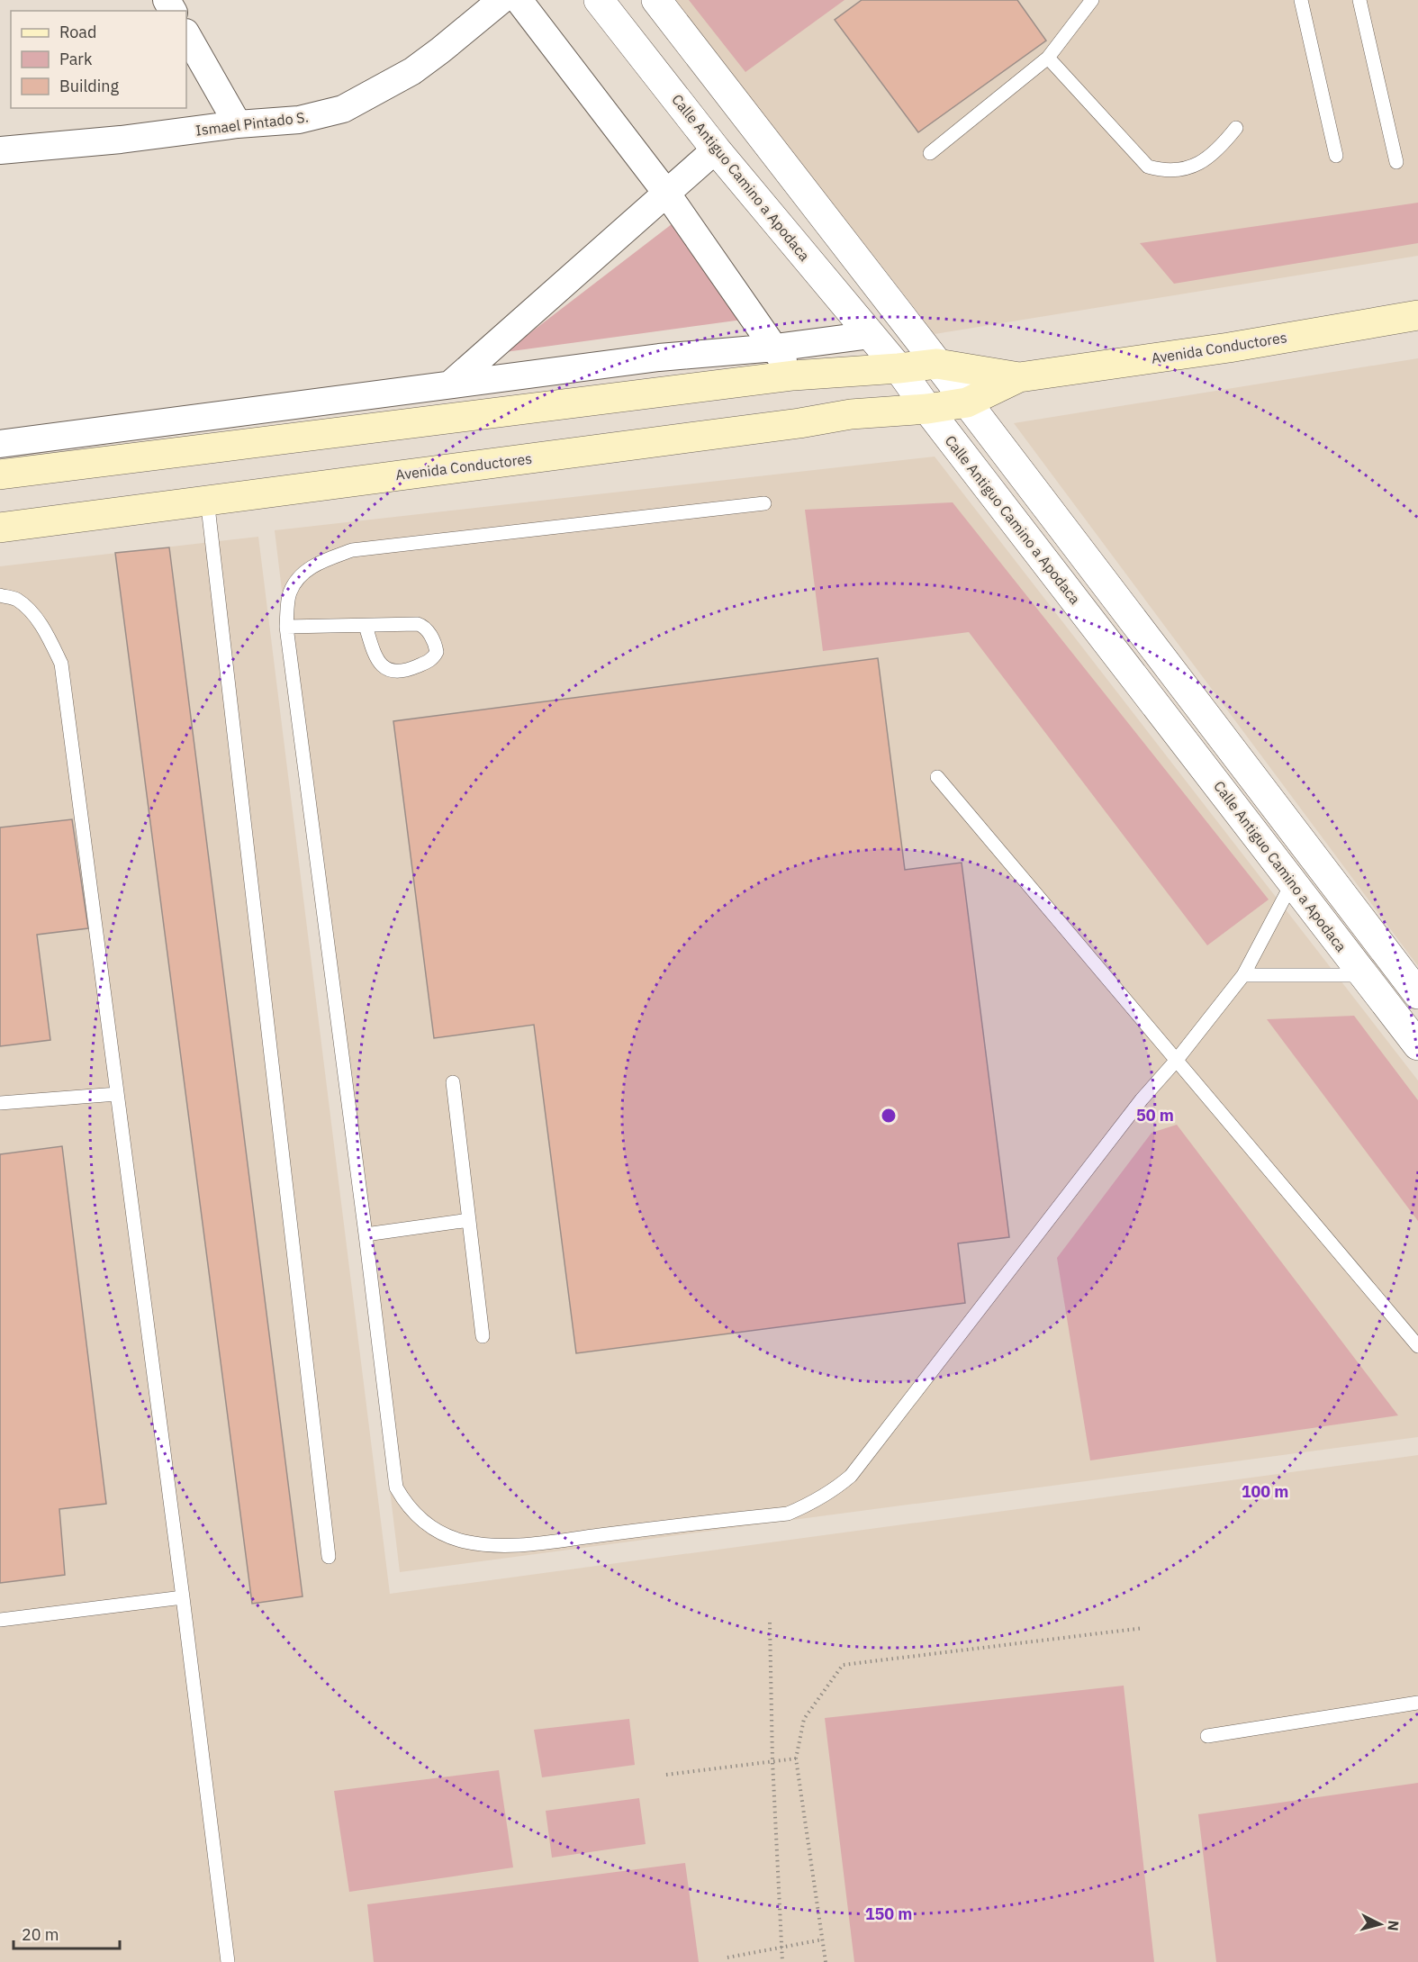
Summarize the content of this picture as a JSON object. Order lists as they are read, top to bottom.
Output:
{
  "streets": {
    "main road": ["Avenida Conductores"],
    "street": ["Ismael Pintado S.", "Calle Antiguo Camino a Apodaca"]
  },
  "crossings": [
    ["Calle Antiguo Camino a Apodaca", "Avenida Conductores"]
  ],
  "legend": ["Road", "Park", "Building"],
  "scale_bar": "20 m",
  "north": "right",
  "rings": ["50 m", "100 m", "150 m"]
}
